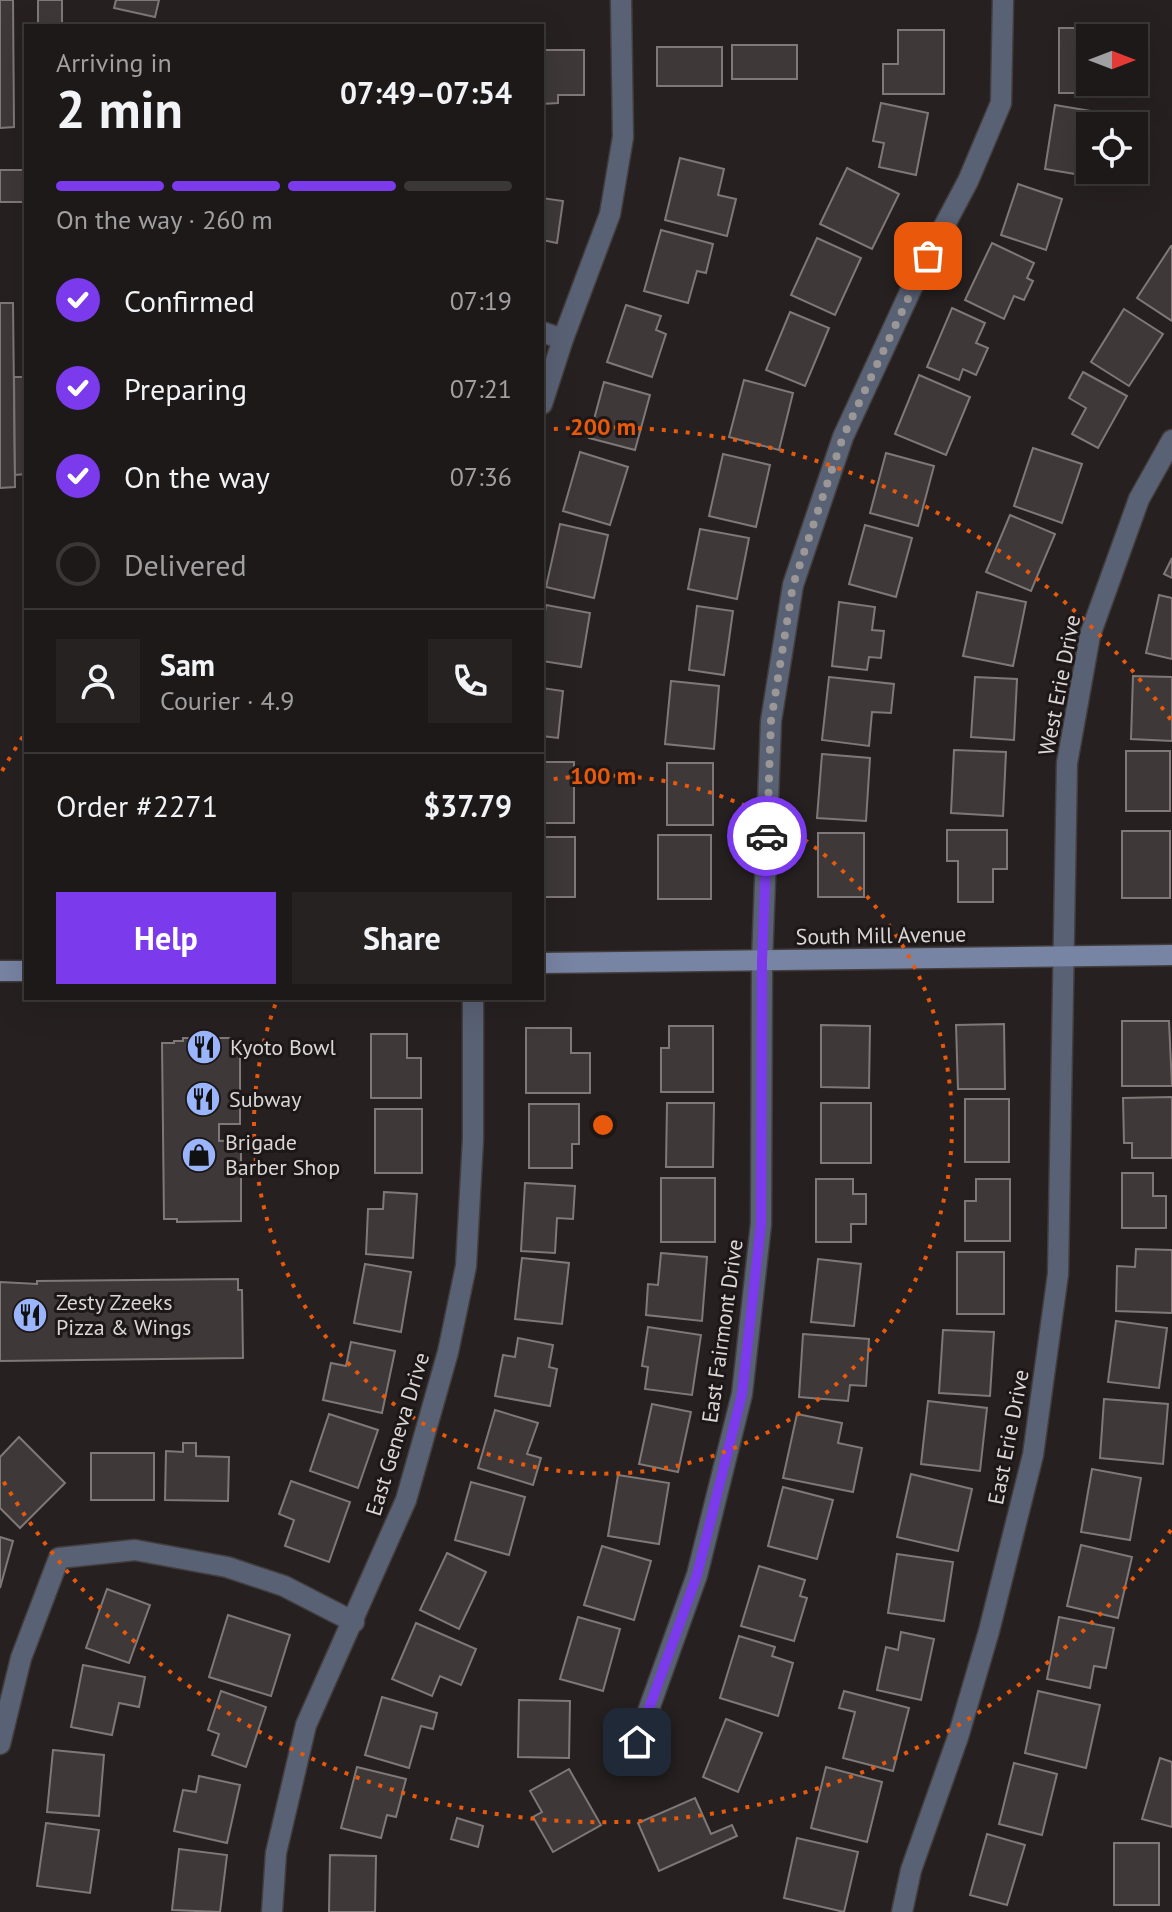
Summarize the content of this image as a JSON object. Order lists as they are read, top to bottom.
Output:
{
  "streets": {
    "main road": ["South Mill Avenue"],
    "street": [
      "West Erie Drive",
      "East Fairmont Drive",
      "East Geneva Drive",
      "East Erie Drive"
    ]
  },
  "crossings": [
    ["West Erie Drive", "South Mill Avenue"],
    ["West Erie Drive", "East Erie Drive"],
    ["South Mill Avenue", "East Fairmont Drive"],
    ["South Mill Avenue", "East Erie Drive"]
  ],
  "places": {
    "restaurant": ["Kyoto Bowl", "Subway", "Zesty Zzeeks Pizza & Wings"],
    "shop": ["Brigade Barber Shop"]
  },
  "north": "right",
  "page": {
    "heading": ["2 min", "Arriving in", "07:49–07:54"],
    "panel": [
      "Sam",
      "Courier · 4.9",
      "Order #2271",
      "$37.79"
    ],
    "bar": "On the way · 260 m",
    "list": [
      ["Confirmed", "07:19"],
      ["Preparing", "07:21"],
      ["On the way", "07:36"],
      "Delivered"
    ],
    "buttons": ["Help", "Share"]
  },
  "rings": ["200 m", "100 m"]
}
